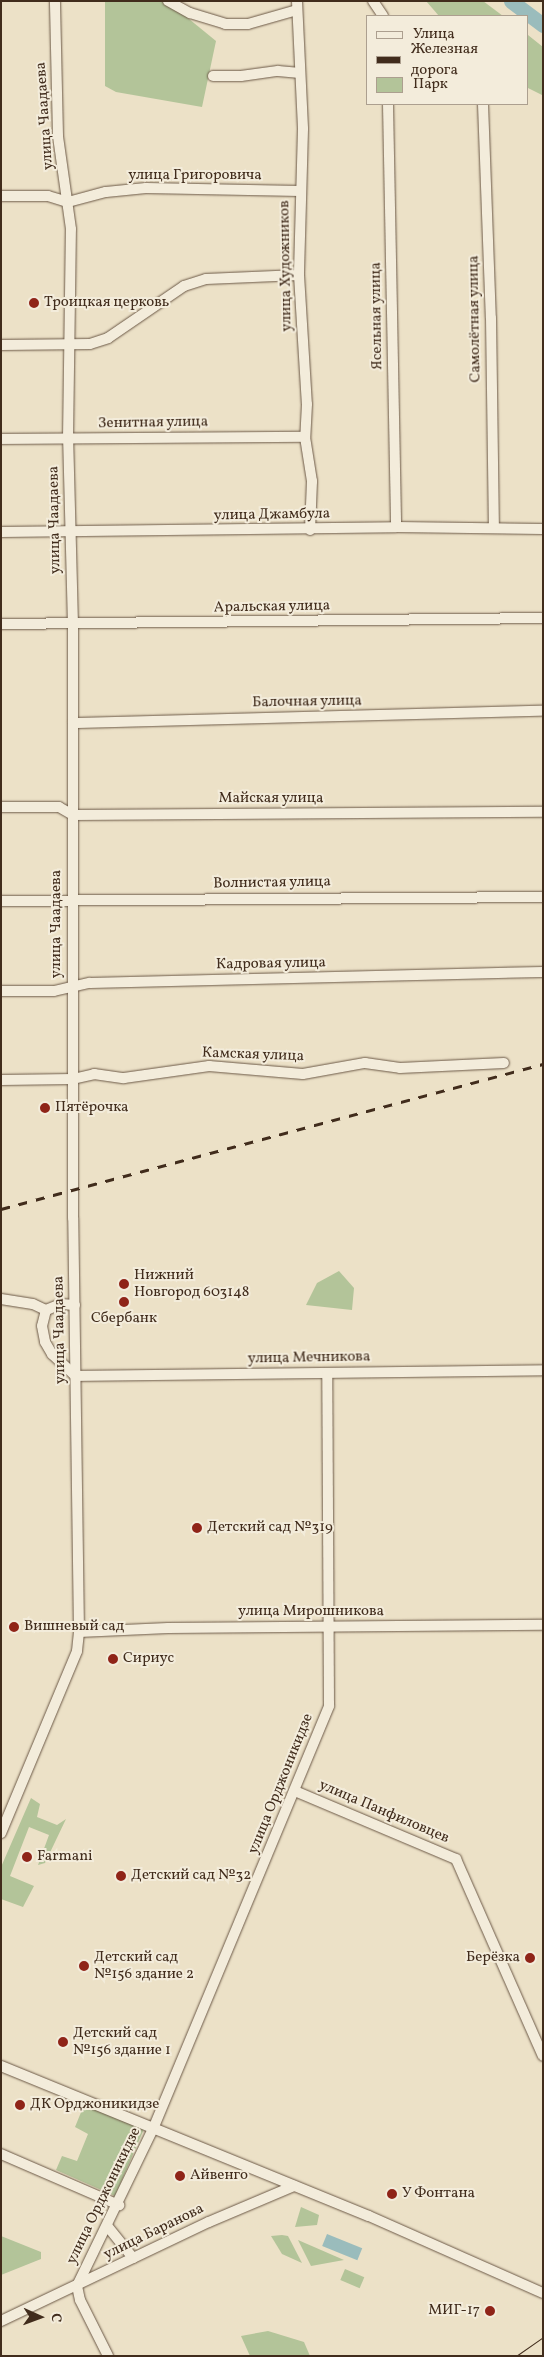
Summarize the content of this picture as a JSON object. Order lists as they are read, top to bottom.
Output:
{
  "streets": {
    "street": [
      "улица Чаадаева",
      "улица Григоровича",
      "улица Художников",
      "Ясельная улица",
      "Самолётная улица",
      "Зенитная улица",
      "улица Джамбула",
      "Аральская улица",
      "Балочная улица",
      "Майская улица",
      "Волнистая улица",
      "Кадровая улица",
      "Камская улица",
      "улица Мечникова",
      "улица Мирошникова",
      "улица Орджоникидзе",
      "улица Панфиловцев",
      "улица Баранова"
    ]
  },
  "crossings": [
    ["улица Чаадаева", "улица Григоровича"],
    ["улица Чаадаева", "Зенитная улица"],
    ["улица Чаадаева", "улица Джамбула"],
    ["улица Чаадаева", "Аральская улица"],
    ["улица Чаадаева", "Балочная улица"],
    ["улица Чаадаева", "Майская улица"],
    ["улица Чаадаева", "Волнистая улица"],
    ["улица Чаадаева", "Кадровая улица"],
    ["улица Чаадаева", "Камская улица"],
    ["улица Чаадаева", "улица Мечникова"],
    ["улица Чаадаева", "улица Мирошникова"],
    ["улица Григоровича", "улица Художников"],
    ["улица Художников", "Зенитная улица"],
    ["улица Художников", "улица Джамбула"],
    ["Ясельная улица", "улица Джамбула"],
    ["Самолётная улица", "улица Джамбула"],
    ["улица Мечникова", "улица Орджоникидзе"],
    ["улица Мирошникова", "улица Орджоникидзе"],
    ["улица Орджоникидзе", "улица Панфиловцев"],
    ["улица Орджоникидзе", "улица Баранова"]
  ],
  "places": [
    "Троицкая церковь",
    "Пятёрочка",
    "Нижний Новгород 603148",
    "Сбербанк",
    "Детский сад №319",
    "Вишневый сад",
    "Сириус",
    "Farmani",
    "Детский сад №32",
    "Берёзка",
    "Детский сад №156 здание 2",
    "Детский сад №156 здание 1",
    "ДК Орджоникидзе",
    "Айвенго",
    "У Фонтана",
    "МИГ-17"
  ],
  "legend": ["Улица", "Железная дорога", "Парк"],
  "north": "right"
}
